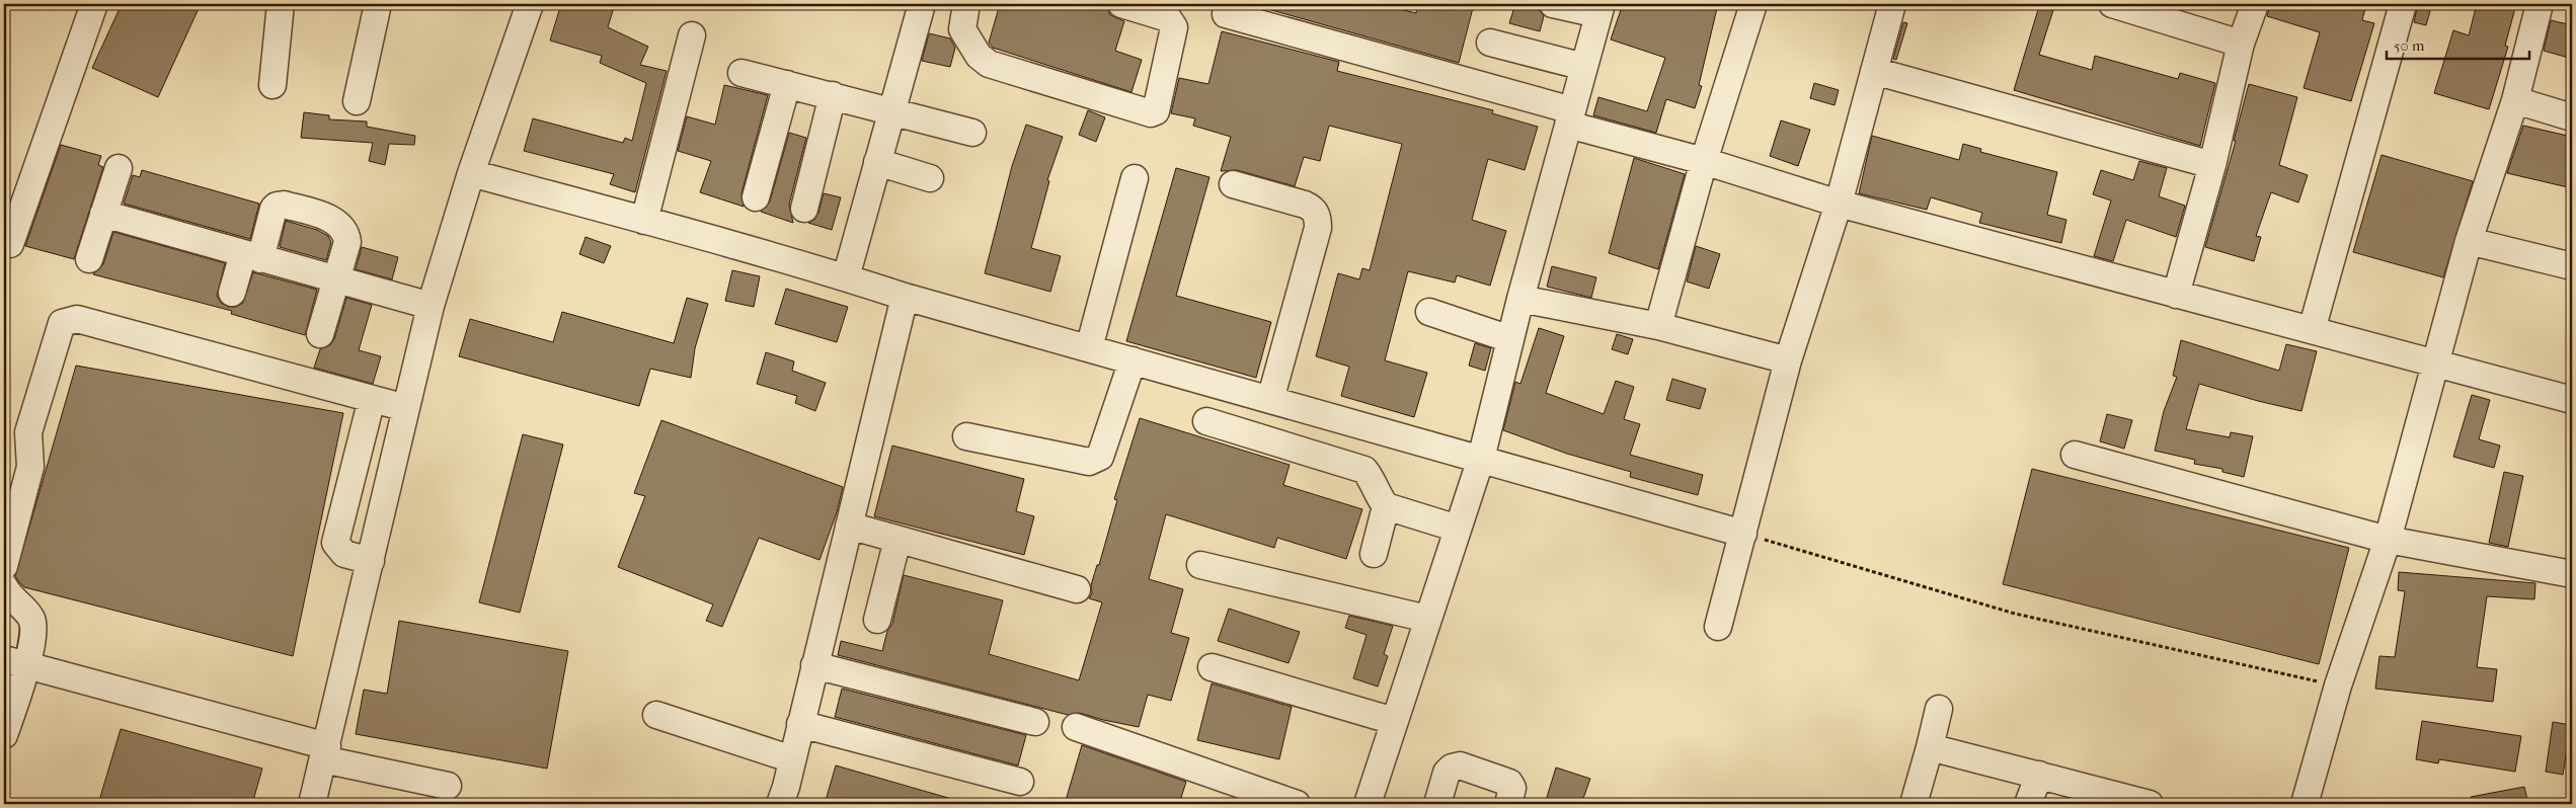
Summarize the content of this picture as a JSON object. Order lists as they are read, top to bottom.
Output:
{
  "scale_bar": "50 m"
}
